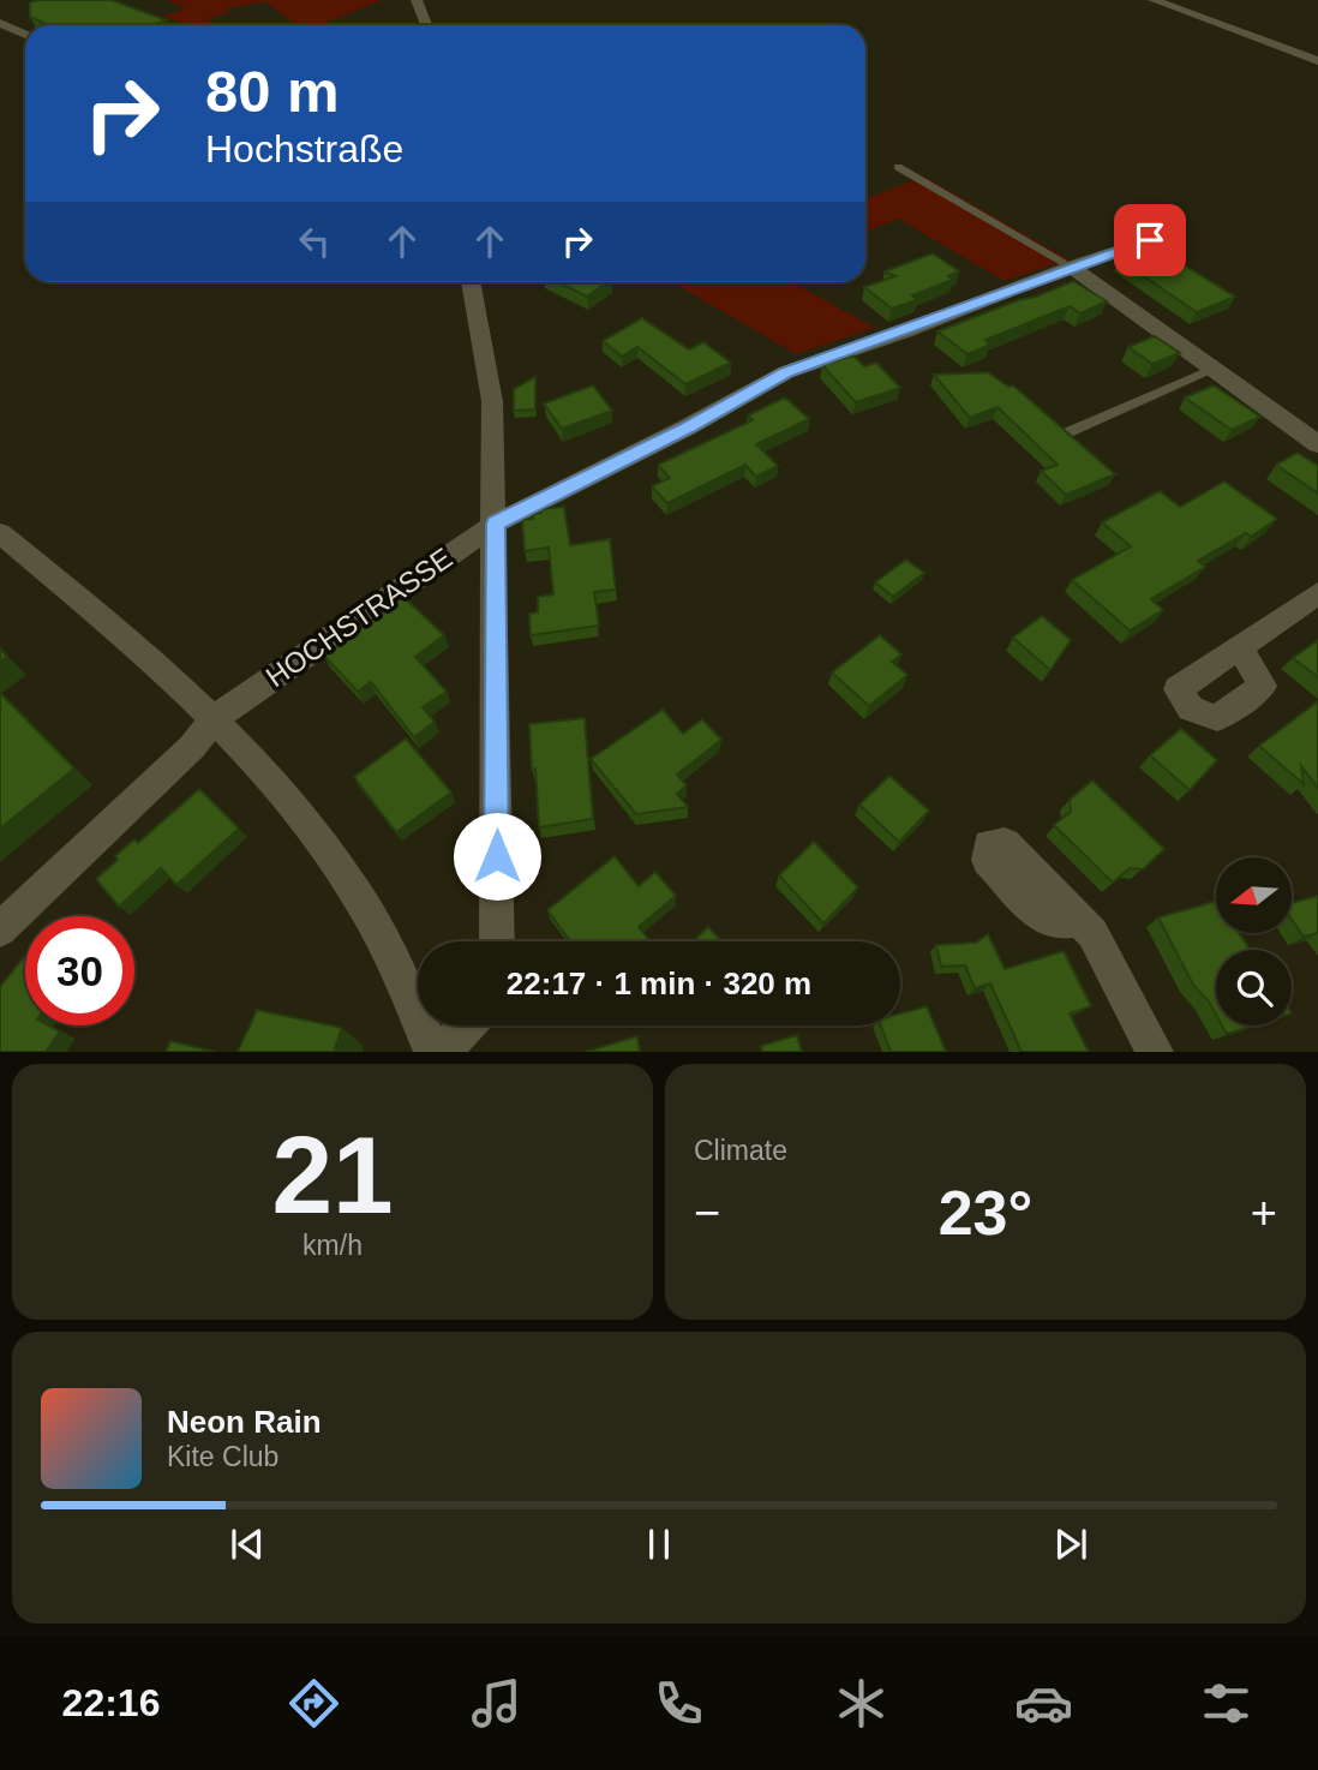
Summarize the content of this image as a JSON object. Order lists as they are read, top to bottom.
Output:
{
  "streets": {
    "street": ["HOCHSTRASSE"]
  },
  "north": "left",
  "page": {
    "turn": ["80 m", "Hochstraße"],
    "limit": "30",
    "trip": "22:17 · 1 min · 320 m",
    "tile": [
      ["21", "km/h"],
      "Climate"
    ],
    "heat": ["−", "23°", "+"],
    "song": ["Neon Rain", "Kite Club"],
    "tabs": "22:16"
  }
}
